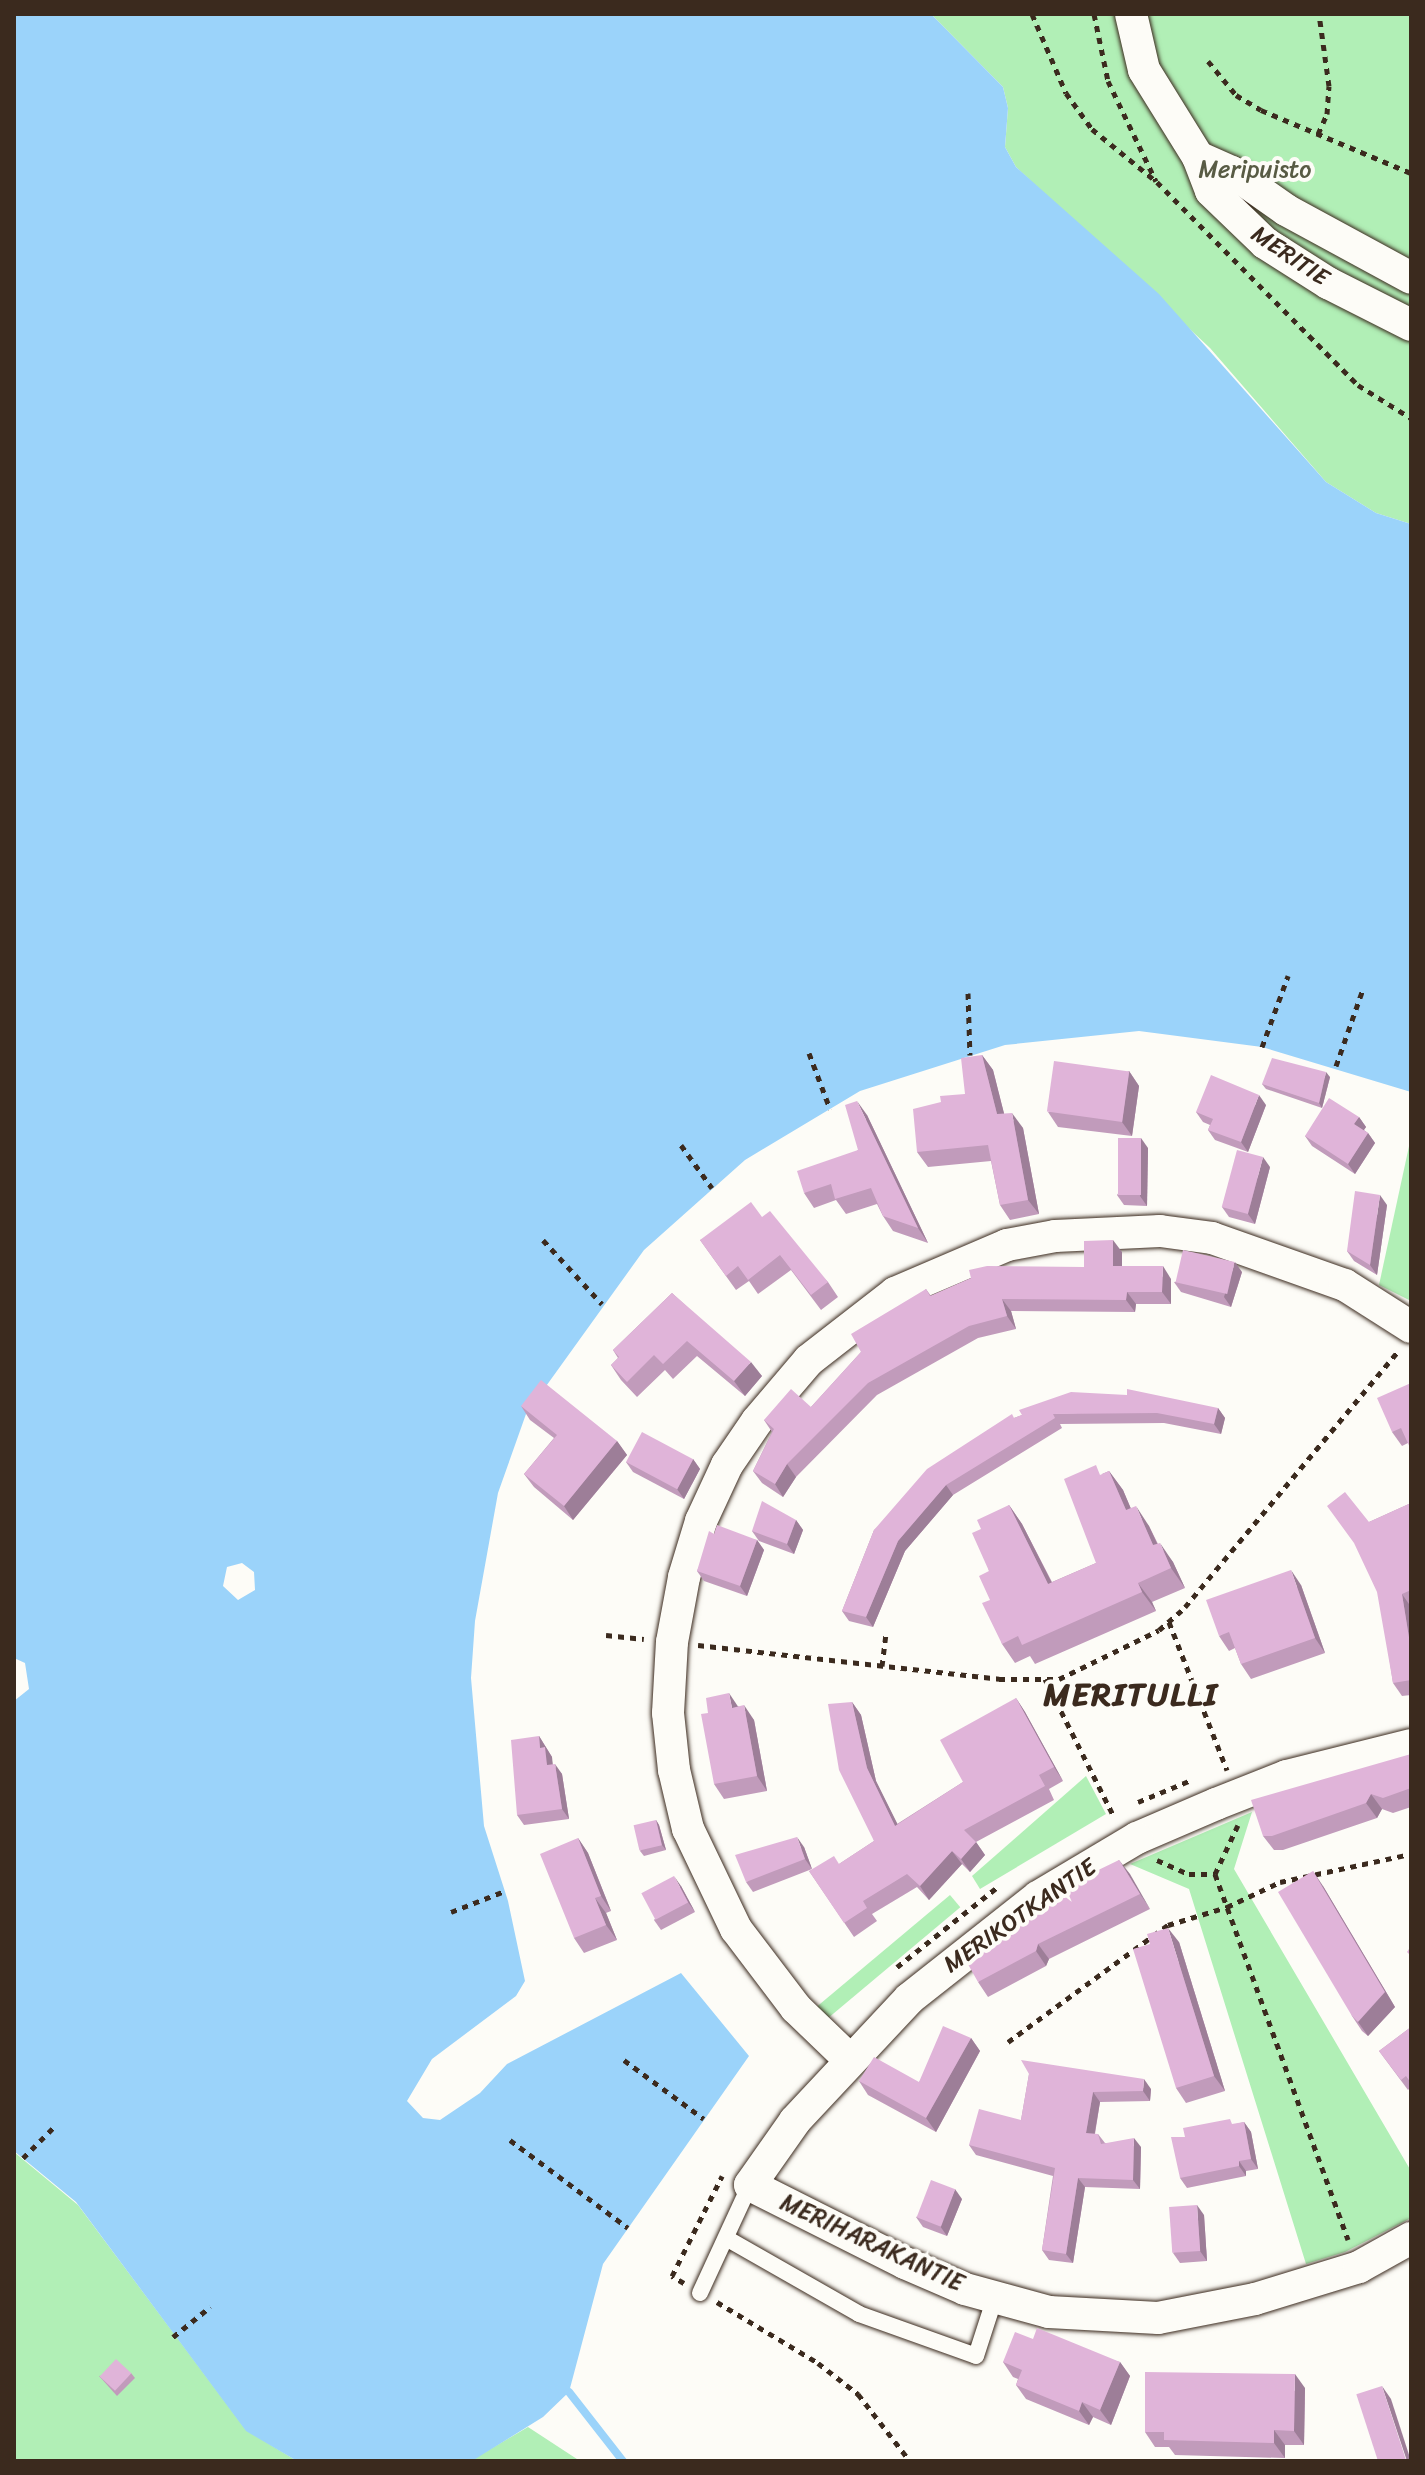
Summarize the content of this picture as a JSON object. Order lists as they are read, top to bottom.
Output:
{
  "streets": {
    "street": ["MERITIE", "MERIKOTKANTIE", "MERIHARAKANTIE"]
  },
  "crossings": [
    ["MERIKOTKANTIE", "MERIHARAKANTIE"]
  ],
  "districts": ["MERITULLI"],
  "parks": ["Meripuisto"]
}
